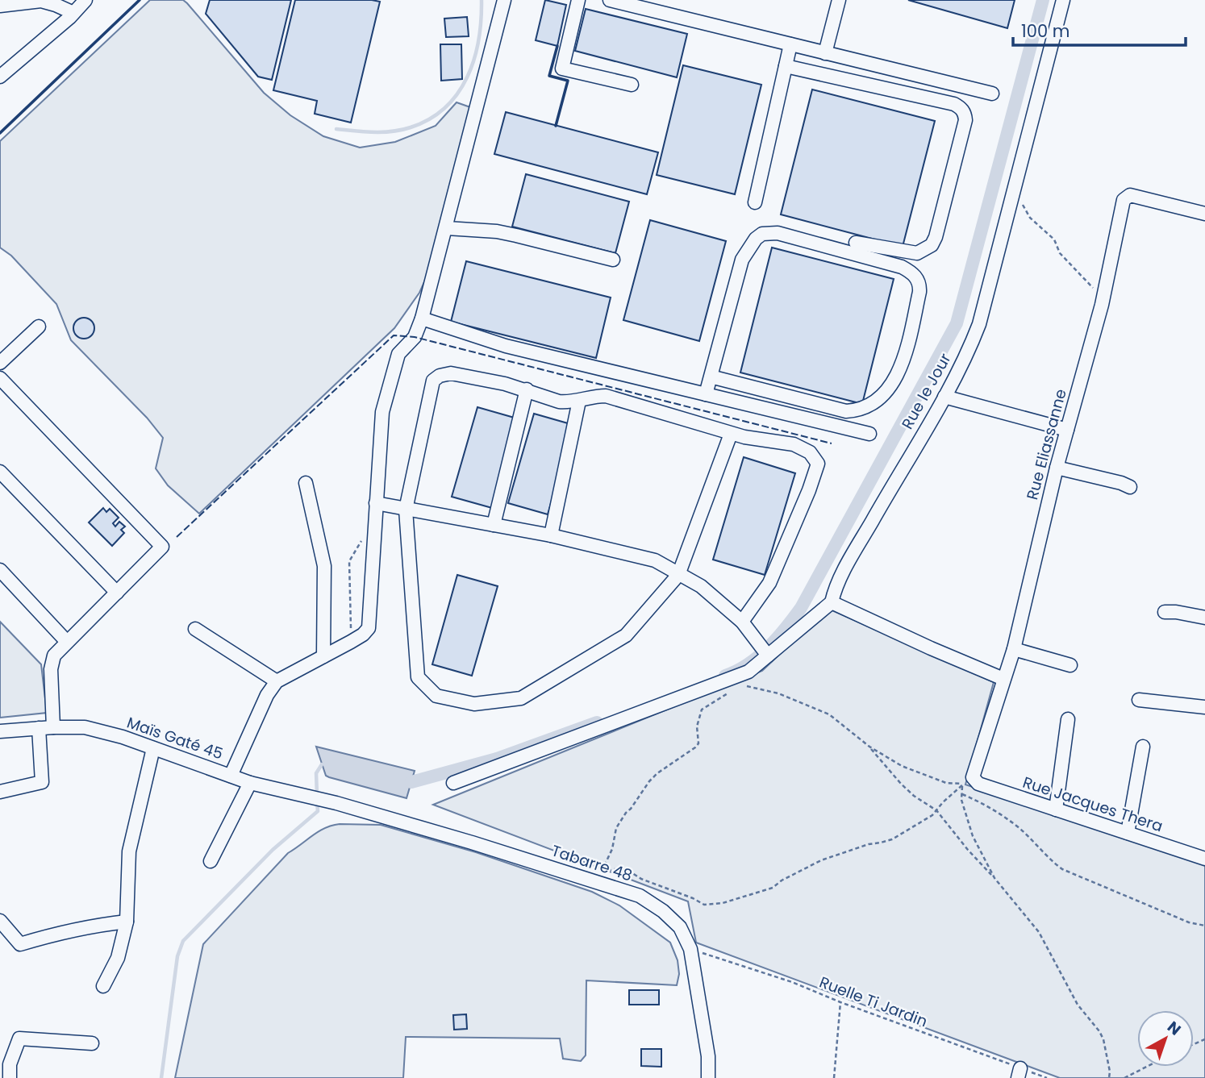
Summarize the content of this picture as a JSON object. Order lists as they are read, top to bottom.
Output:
{
  "streets": {
    "street": [
      "Rue le Jour",
      "Rue Eliassanne",
      "Maïs Gaté 45",
      "Rue Jacques Thera",
      "Tabarre 48"
    ],
    "path": ["Ruelle Ti Jardin"]
  },
  "crossings": [
    ["Rue Eliassanne", "Rue Jacques Thera"],
    ["Maïs Gaté 45", "Tabarre 48"],
    ["Tabarre 48", "Ruelle Ti Jardin"]
  ],
  "scale_bar": "100 m",
  "north": "top right"
}
